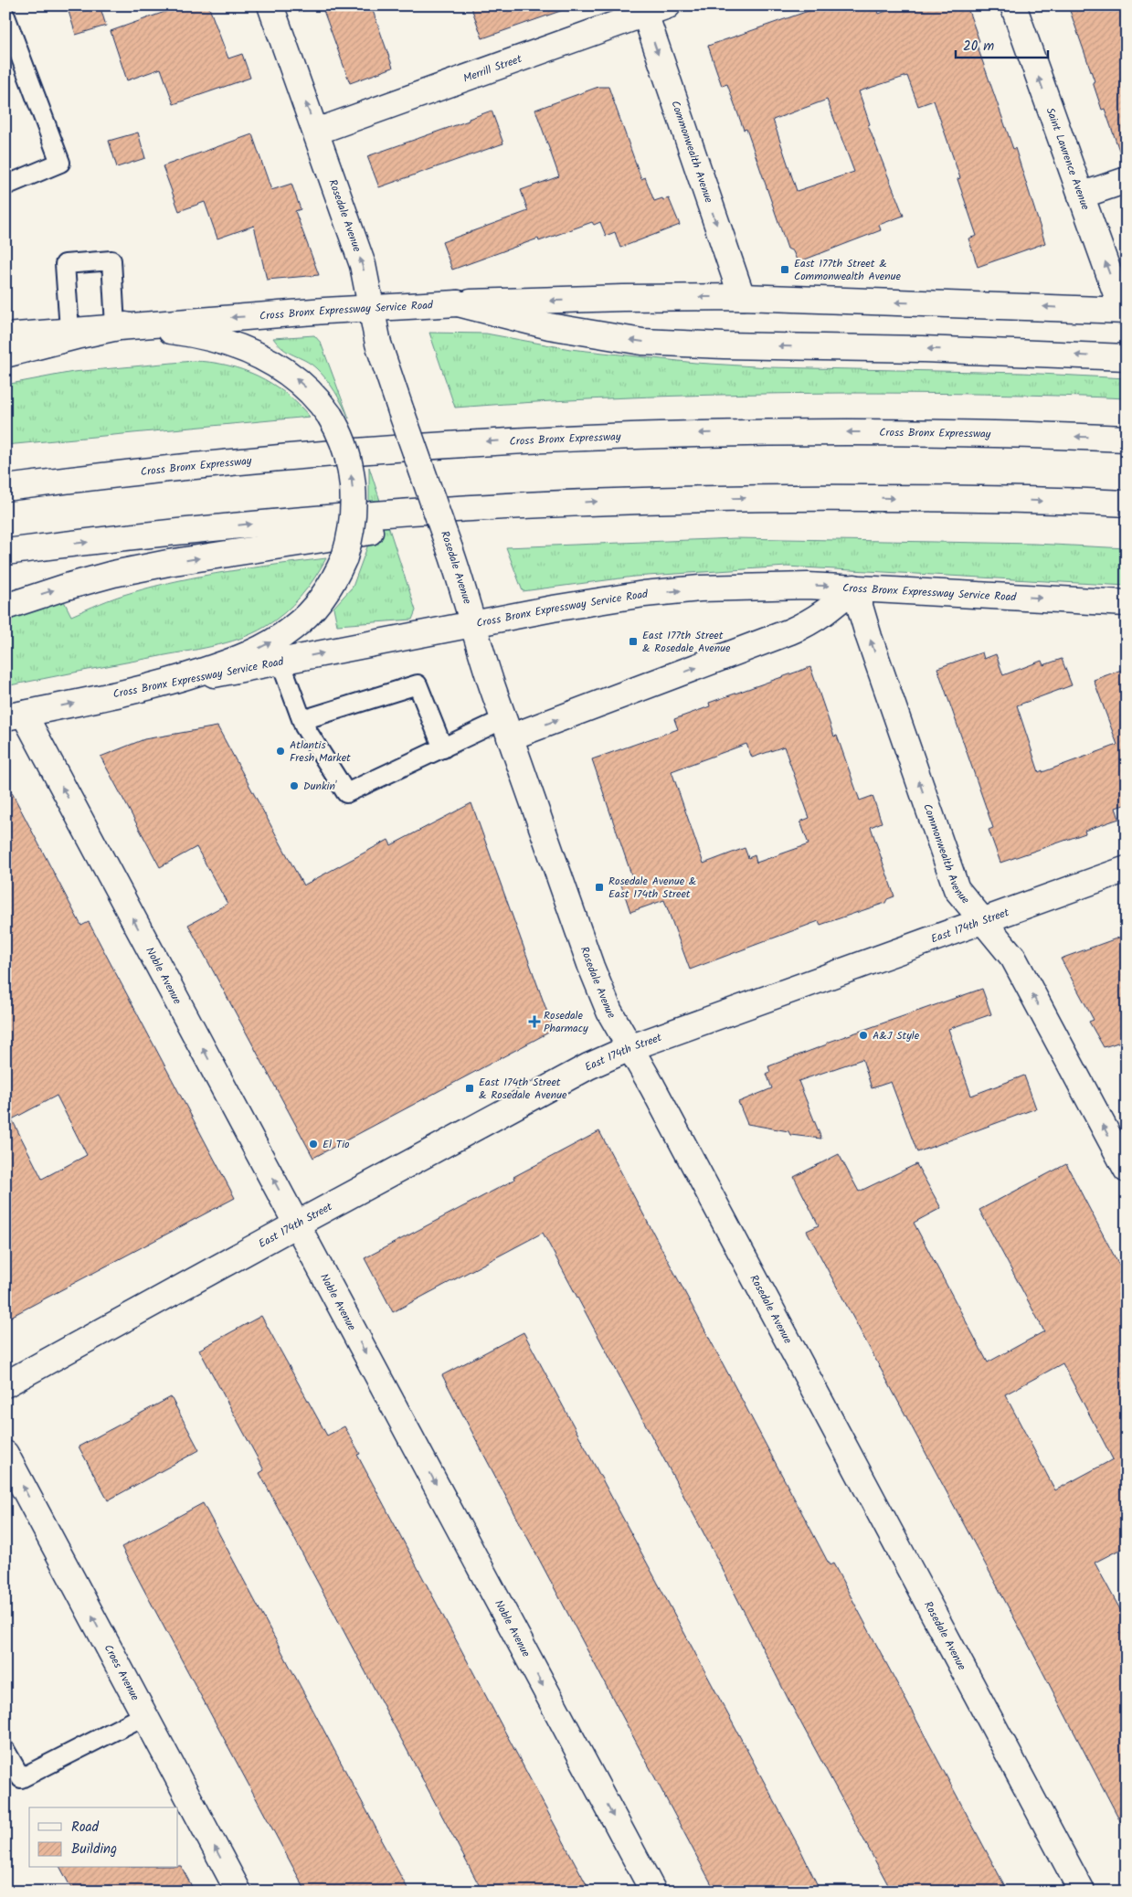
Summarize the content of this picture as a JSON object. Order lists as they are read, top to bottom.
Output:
{
  "streets": {
    "main road": [
      "Merrill Street",
      "Commonwealth Avenue",
      "Saint Lawrence Avenue",
      "Rosedale Avenue",
      "Cross Bronx Expressway Service Road",
      "Cross Bronx Expressway",
      "East 174th Street",
      "Noble Avenue",
      "Croes Avenue"
    ]
  },
  "crossings": [
    ["Merrill Street", "Commonwealth Avenue"],
    ["Merrill Street", "Rosedale Avenue"],
    ["Commonwealth Avenue", "Cross Bronx Expressway Service Road"],
    ["Commonwealth Avenue", "East 174th Street"],
    ["Saint Lawrence Avenue", "Cross Bronx Expressway Service Road"],
    ["Rosedale Avenue", "Cross Bronx Expressway Service Road"],
    ["Rosedale Avenue", "East 174th Street"],
    ["Cross Bronx Expressway Service Road", "Noble Avenue"],
    ["East 174th Street", "Noble Avenue"]
  ],
  "one_way": ["Saint Lawrence Avenue", "Croes Avenue"],
  "places": {
    "transit": [
      "East 177th Street & Commonwealth Avenue",
      "East 177th Street & Rosedale Avenue",
      "Rosedale Avenue & East 174th Street",
      "East 174th Street & Rosedale Avenue"
    ],
    "other": [
      "Atlantis Fresh Market",
      "Dunkin'",
      "A&J Style",
      "El Tio"
    ],
    "health": ["Rosedale Pharmacy"]
  },
  "legend": ["Road", "Building"],
  "scale_bar": "20 m"
}
